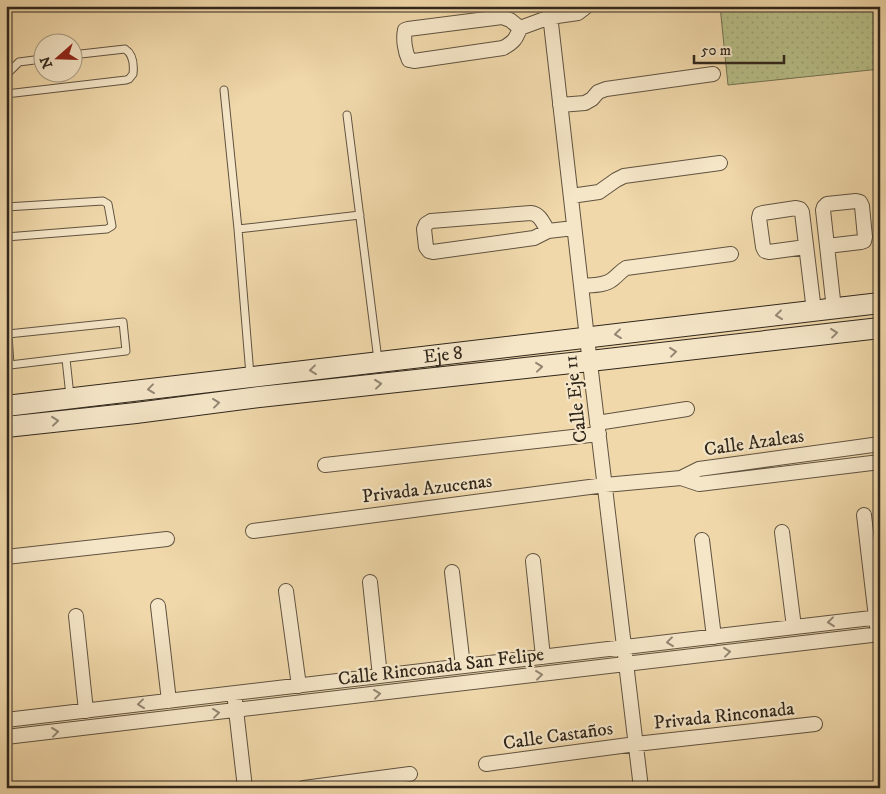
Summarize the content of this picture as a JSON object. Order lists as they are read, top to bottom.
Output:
{
  "streets": {
    "main road": ["Eje 8"],
    "street": [
      "Calle Eje 11",
      "Calle Azaleas",
      "Privada Azucenas",
      "Calle Rinconada San Felipe",
      "Privada Rinconada",
      "Calle Castaños"
    ]
  },
  "crossings": [
    ["Eje 8", "Calle Eje 11"],
    ["Calle Eje 11", "Calle Azaleas"],
    ["Calle Eje 11", "Privada Azucenas"],
    ["Calle Eje 11", "Calle Rinconada San Felipe"],
    ["Calle Eje 11", "Privada Rinconada"],
    ["Calle Eje 11", "Calle Castaños"],
    ["Calle Azaleas", "Privada Azucenas"],
    ["Privada Rinconada", "Calle Castaños"]
  ],
  "scale_bar": "50 m",
  "north": "left"
}
